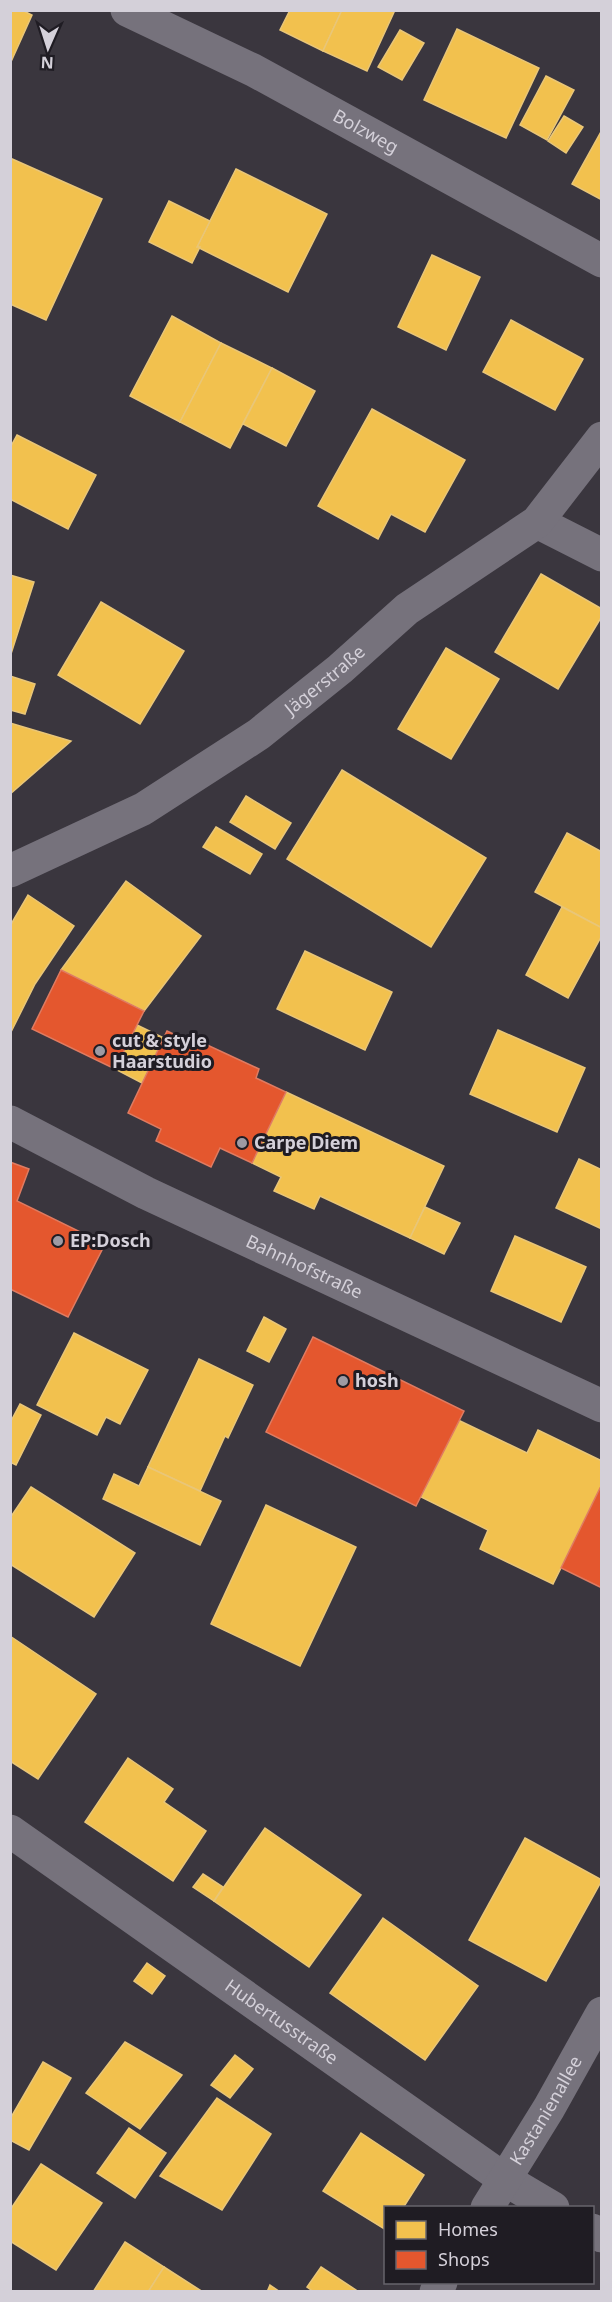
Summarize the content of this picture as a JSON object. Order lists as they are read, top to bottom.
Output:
{
  "streets": {
    "street": [
      "Bolzweg",
      "Jägerstraße",
      "Bahnhofstraße",
      "Hubertusstraße",
      "Kastanienallee"
    ]
  },
  "crossings": [
    ["Hubertusstraße", "Kastanienallee"]
  ],
  "places": [
    "cut & style Haarstudio",
    "Carpe Diem",
    "EP:Dosch",
    "hosh"
  ],
  "legend": ["Homes", "Shops"],
  "north": "bottom"
}
